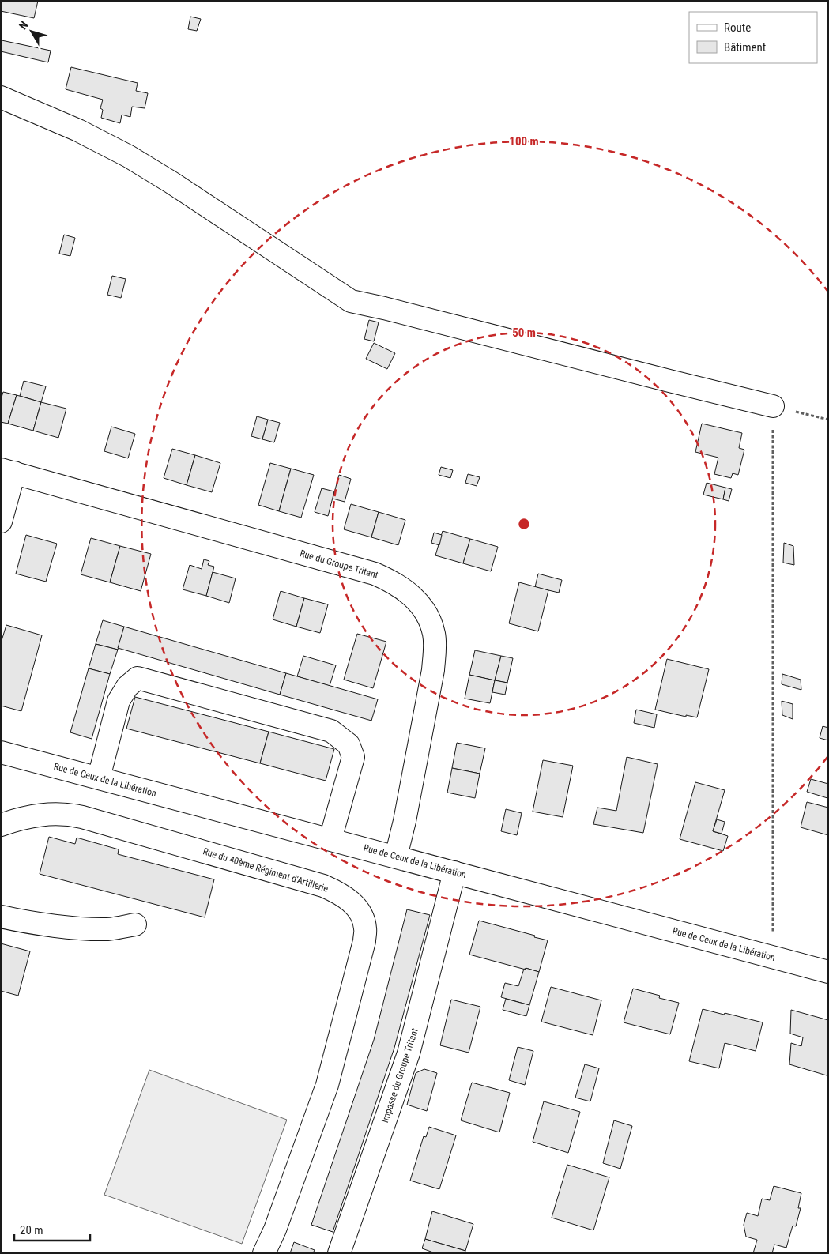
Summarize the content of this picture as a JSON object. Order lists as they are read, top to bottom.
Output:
{
  "streets": {
    "street": [
      "Rue du Groupe Tritant",
      "Rue de Ceux de la Libération",
      "Rue du 40ème Régiment d'Artillerie",
      "Impasse du Groupe Tritant"
    ]
  },
  "crossings": [
    ["Rue du Groupe Tritant", "Rue de Ceux de la Libération"],
    ["Rue de Ceux de la Libération", "Impasse du Groupe Tritant"]
  ],
  "legend": ["Route", "Bâtiment"],
  "scale_bar": "20 m",
  "north": "top left",
  "rings": ["100 m", "50 m"]
}
